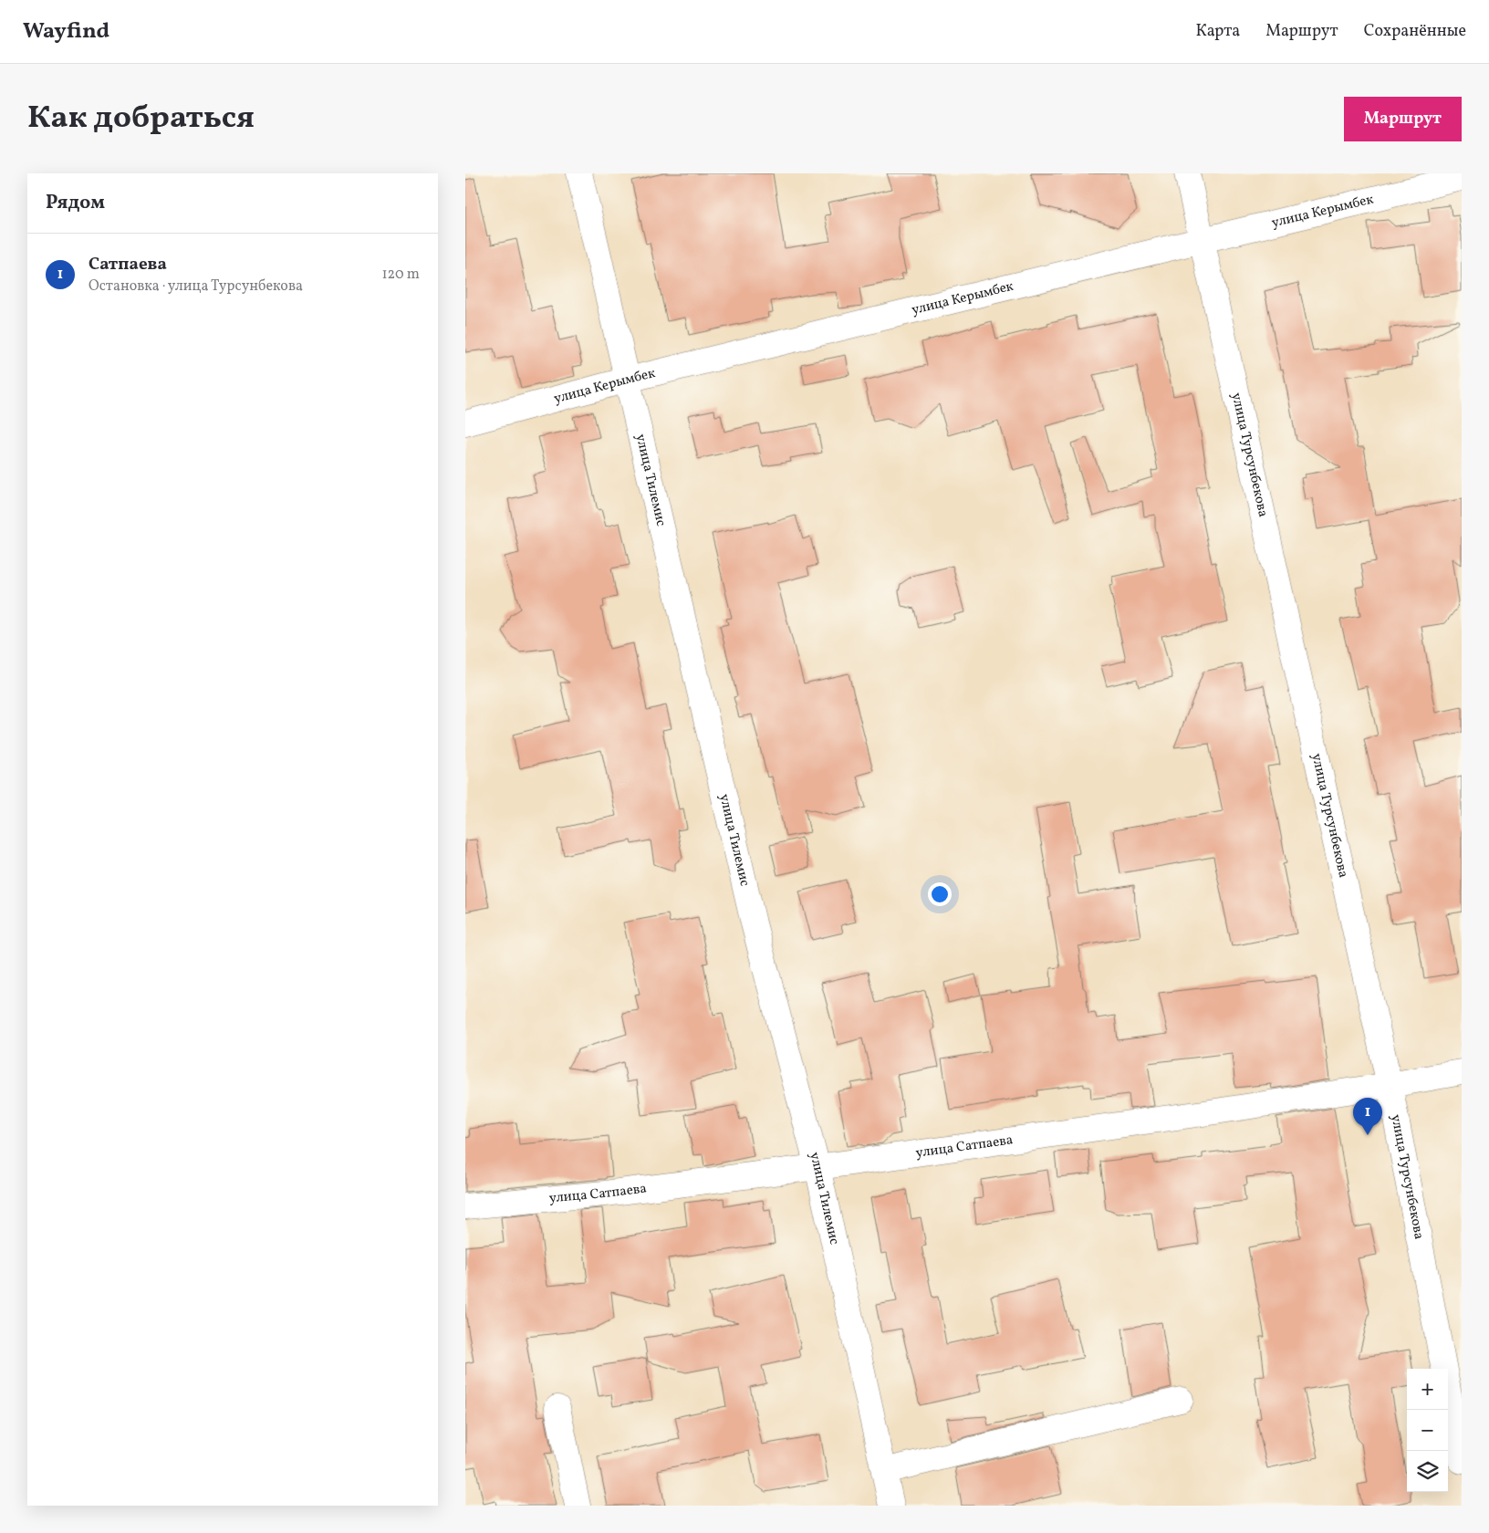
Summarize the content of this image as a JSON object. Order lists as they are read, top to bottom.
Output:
{
  "streets": {
    "street": [
      "улица Керымбек",
      "улица Турсунбекова",
      "улица Тилемис",
      "улица Сатпаева"
    ]
  },
  "crossings": [
    ["улица Керымбек", "улица Турсунбекова"],
    ["улица Керымбек", "улица Тилемис"],
    ["улица Турсунбекова", "улица Сатпаева"],
    ["улица Тилемис", "улица Сатпаева"]
  ],
  "page": {
    "header": "Wayfind",
    "nav": ["Карта", "Маршрут", "Сохранённые"],
    "title": "Как добраться",
    "buttons": "Маршрут",
    "heading": "Рядом",
    "list": [
      {
        "mark": "1",
        "name": "Сатпаева",
        "note": "Остановка · улица Турсунбекова",
        "value": "120 m"
      }
    ],
    "pins": "1",
    "map_buttons": ["+", "−"]
  }
}
